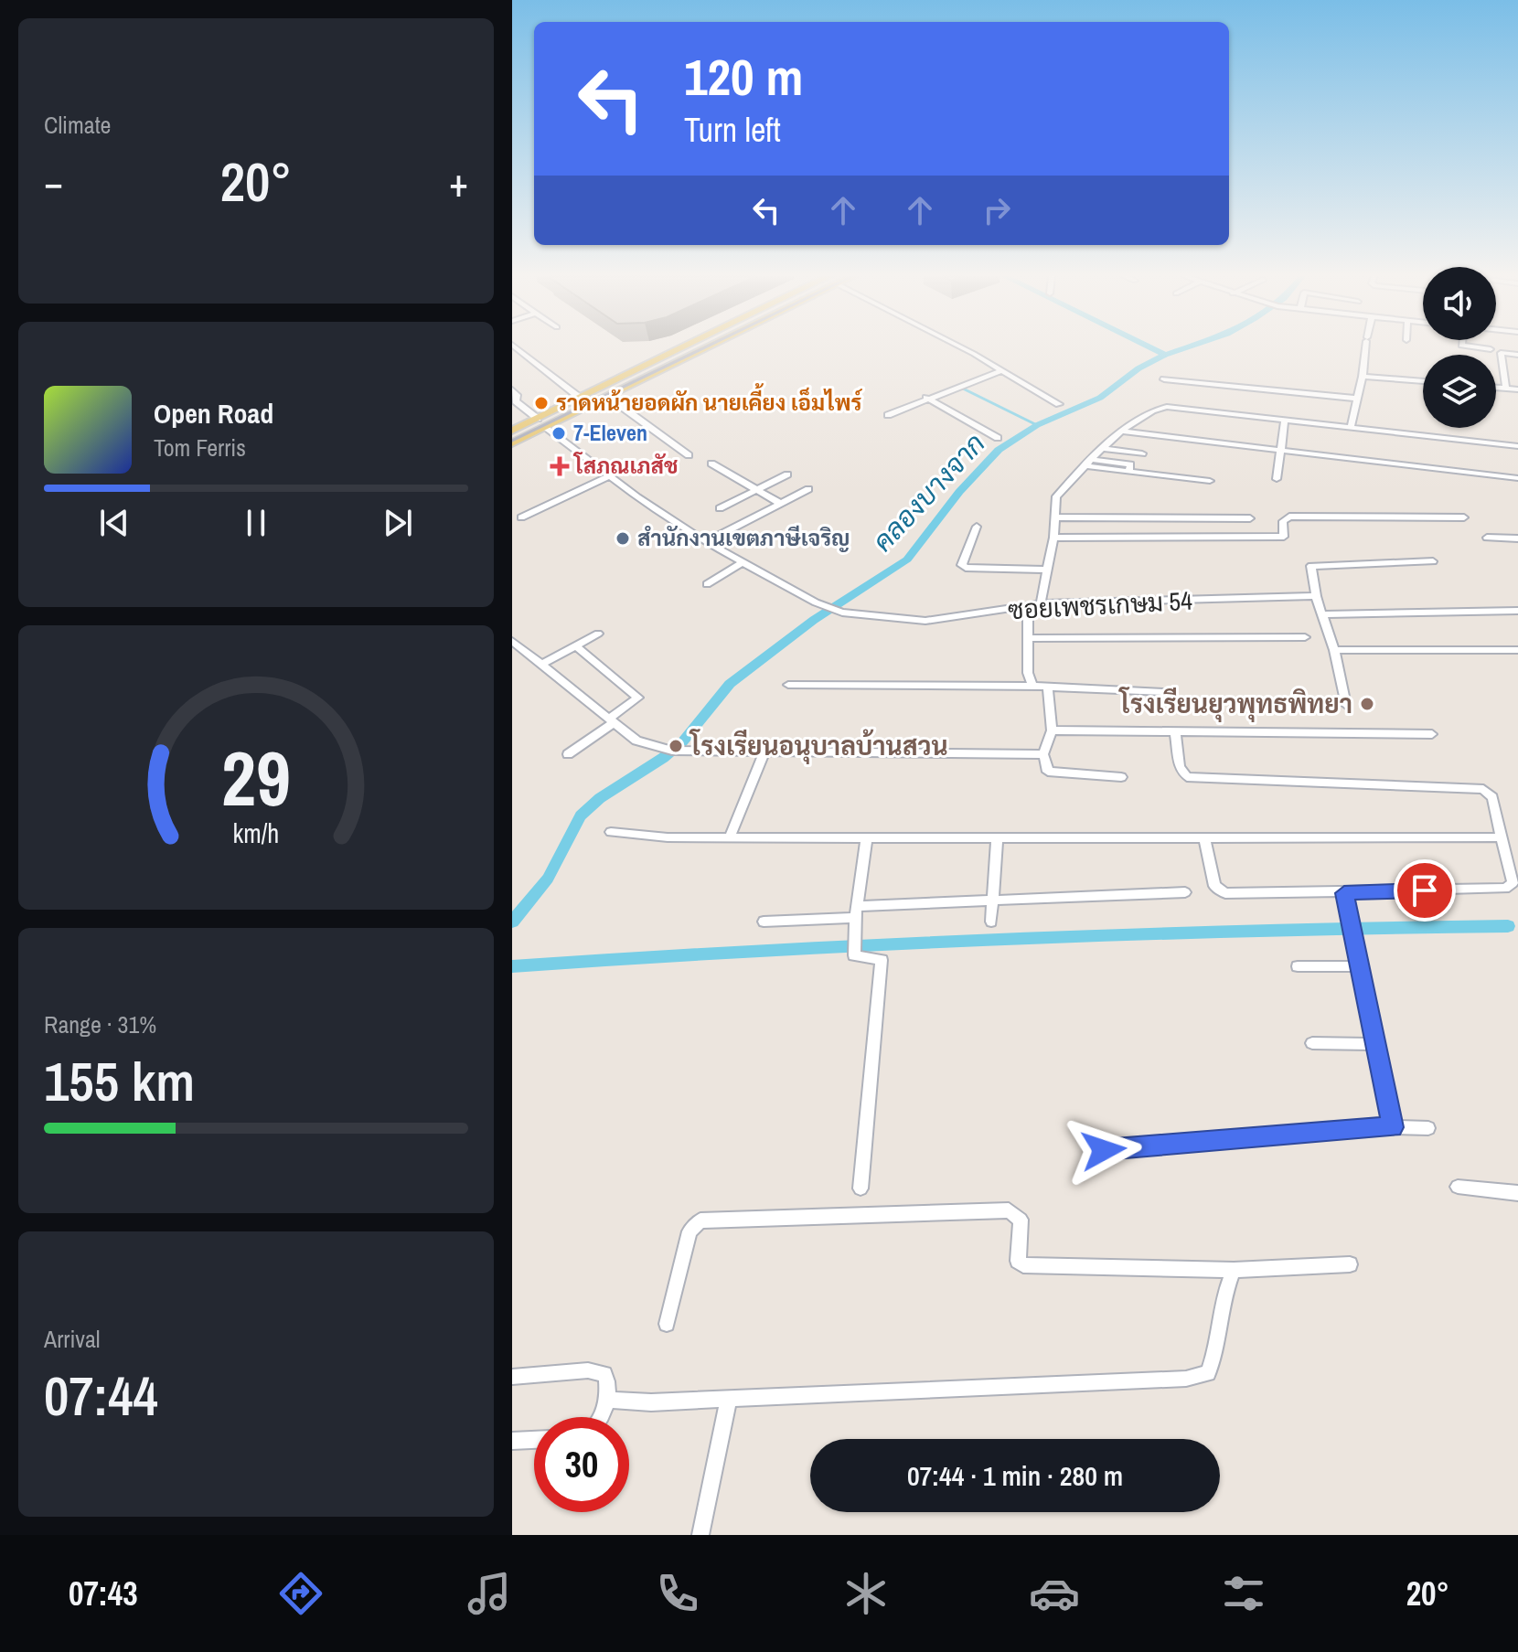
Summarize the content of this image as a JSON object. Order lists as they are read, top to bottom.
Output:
{
  "streets": {
    "street": ["ซอยเพชรเกษม 54"]
  },
  "water": ["คลองบางจาก"],
  "places": {
    "other": [
      "ราดหน้ายอดผัก นายเคี้ยง เอ็มไพร์",
      "7-Eleven",
      "สำนักงานเขตภาษีเจริญ",
      "โรงเรียนยุวพุทธพิทยา",
      "โรงเรียนอนุบาลบ้านสวน"
    ],
    "health": ["โสภณเภสัช"]
  },
  "page": {
    "tile": [
      "Climate",
      ["Range · 31%", "155 km"],
      ["Arrival", "07:44"]
    ],
    "turn": ["120 m", "Turn left"],
    "heat": ["−", "20°", "+"],
    "song": ["Open Road", "Tom Ferris"],
    "limit": "30",
    "trip": "07:44 · 1 min · 280 m",
    "tabs": ["07:43", "20°"],
    "gauge": ["29", "km/h"]
  }
}
